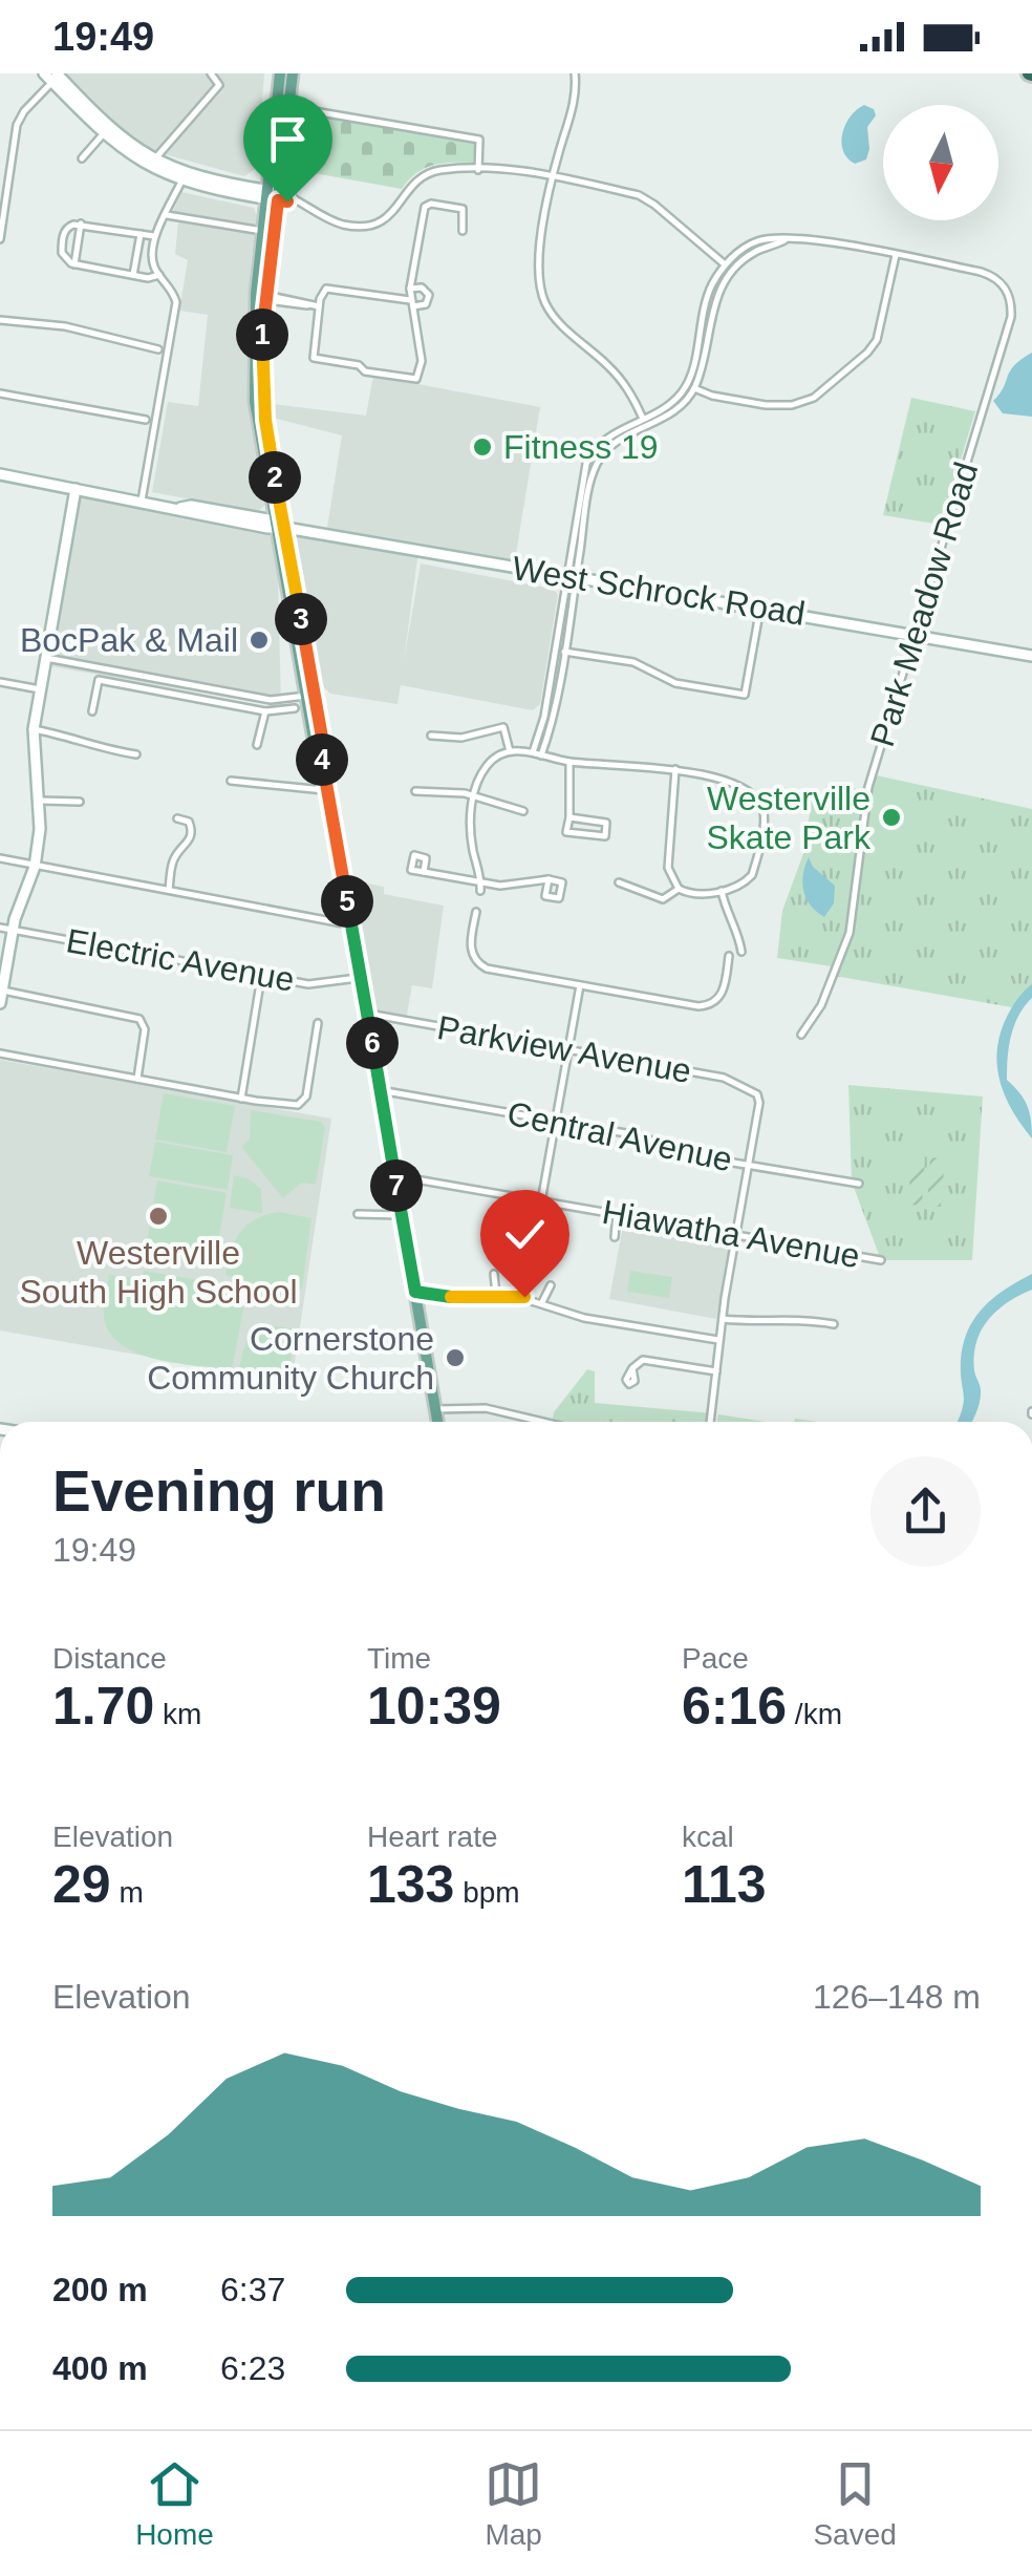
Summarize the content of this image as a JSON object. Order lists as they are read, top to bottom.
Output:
{
  "streets": {
    "street": [
      "West Schrock Road",
      "Park Meadow Road",
      "Electric Avenue",
      "Parkview Avenue",
      "Central Avenue",
      "Hiawatha Avenue"
    ]
  },
  "crossings": [
    ["West Schrock Road", "Park Meadow Road"],
    ["Parkview Avenue", "Central Avenue"]
  ],
  "places": [
    "Fitness 19",
    "BocPak & Mail",
    "Westerville Skate Park",
    "Westerville South High School",
    "Cornerstone Community Church"
  ],
  "north": "bottom",
  "page": {
    "status": "19:49",
    "pins": [
      "1",
      "2",
      "3",
      "4",
      "5",
      "6",
      "7"
    ],
    "heading": ["Evening run", "19:49"],
    "stats": [
      ["Distance", "1.70 km"],
      ["Time", "10:39"],
      ["Pace", "6:16 /km"],
      ["Elevation", "29 m"],
      ["Heart rate", "133 bpm"],
      ["kcal", "113"]
    ],
    "chart": ["Elevation", "126–148 m"],
    "list": [
      {
        "name": "200 m",
        "note": "6:37"
      },
      {
        "name": "400 m",
        "note": "6:23"
      }
    ],
    "tabs": ["Home", "Map", "Saved"]
  }
}
